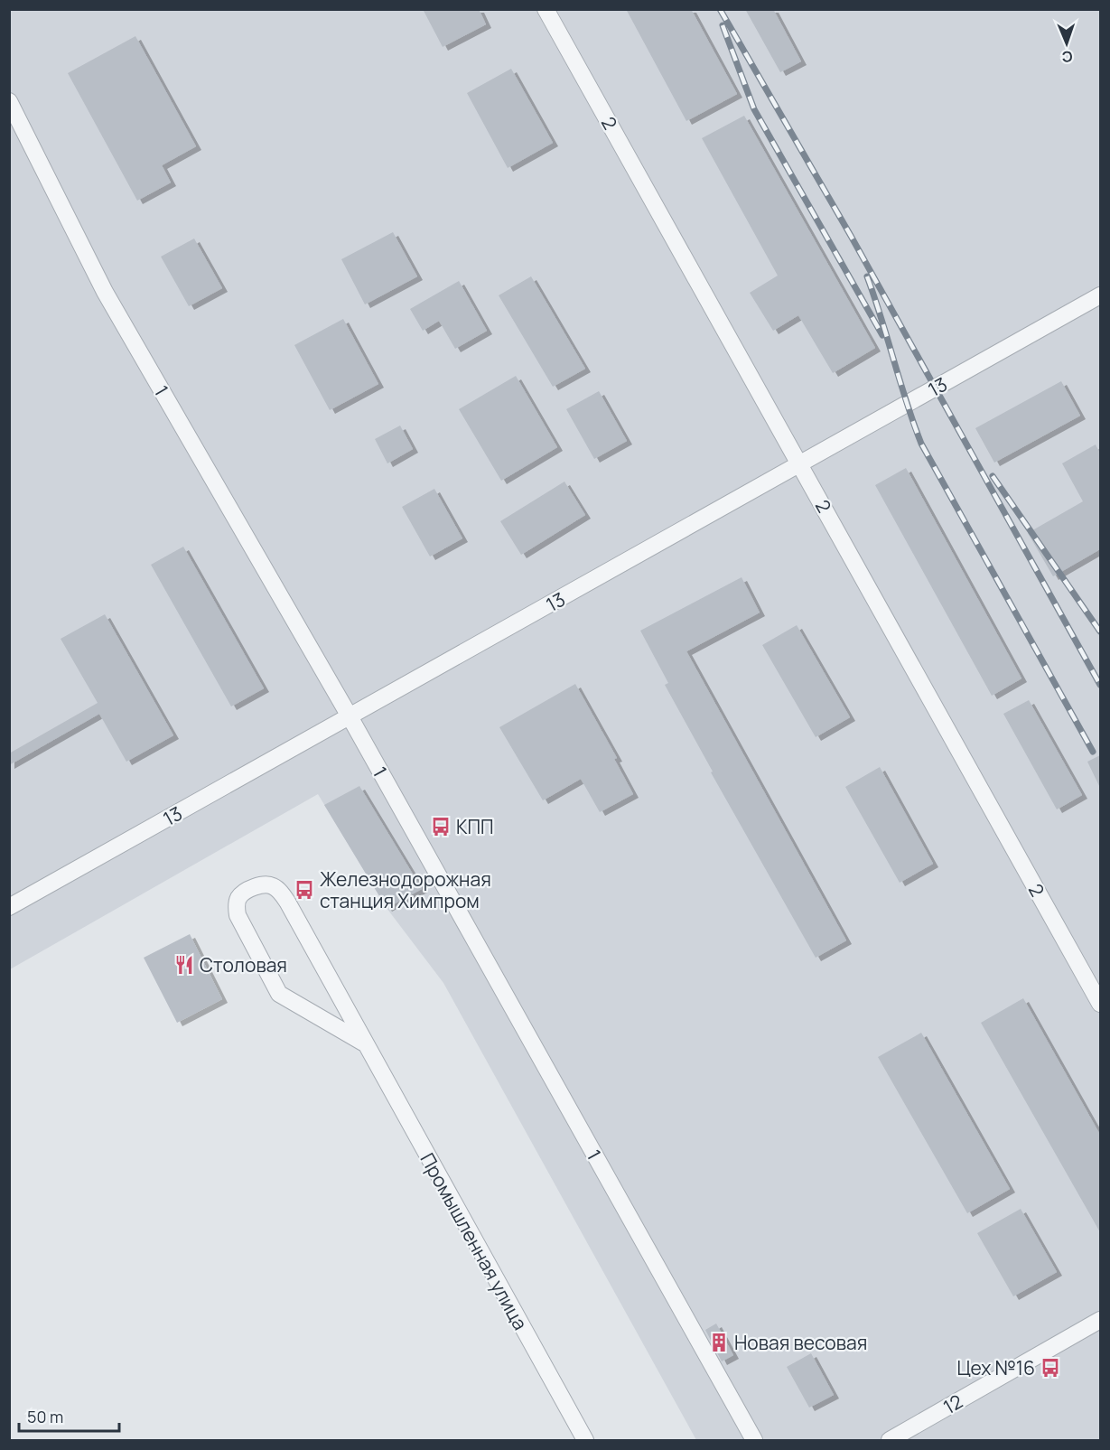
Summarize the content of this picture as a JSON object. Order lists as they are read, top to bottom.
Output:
{
  "streets": {
    "street": [
      "2",
      "13",
      "1",
      "Промышленная улица",
      "12"
    ]
  },
  "crossings": [
    ["2", "13"],
    ["13", "1"]
  ],
  "places": {
    "bus stop": ["КПП", "Железнодорожная станция Химпром", "Цех №16"],
    "restaurant": ["Столовая"],
    "building": ["Новая весовая"]
  },
  "scale_bar": "50 m",
  "north": "bottom"
}
